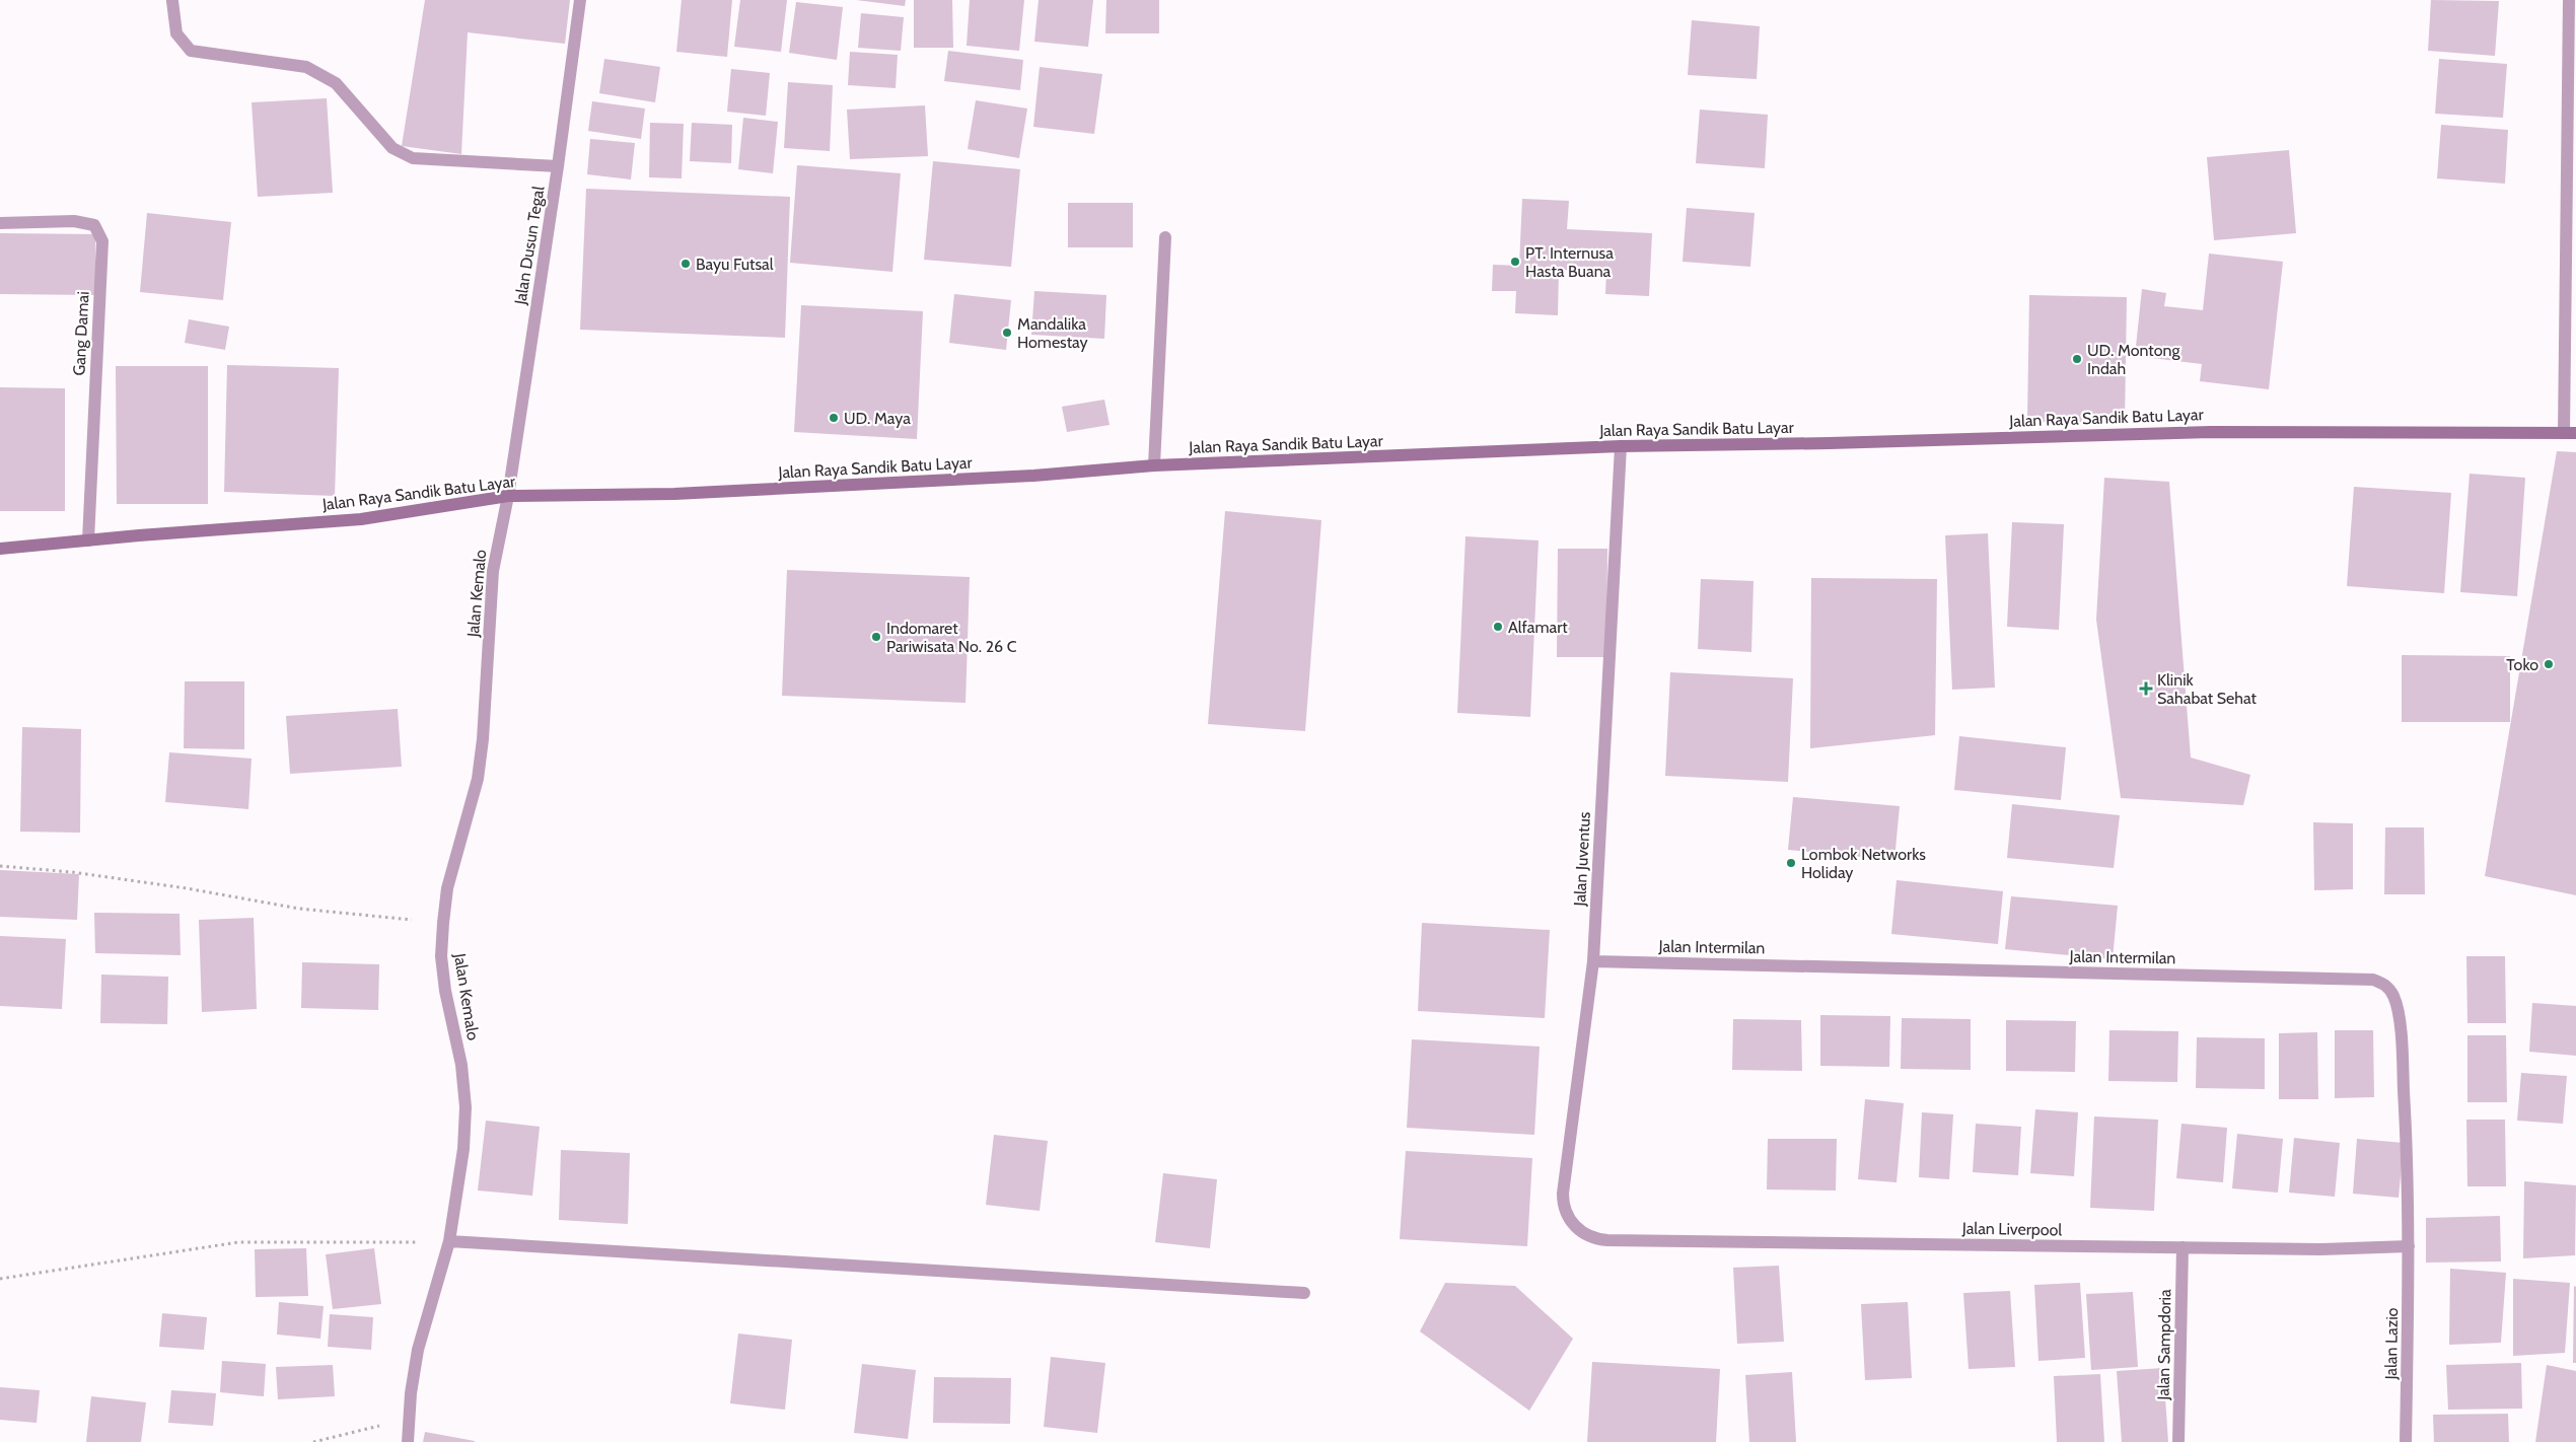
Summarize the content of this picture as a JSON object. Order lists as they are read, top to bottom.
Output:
{
  "streets": {
    "main road": ["Jalan Raya Sandik Batu Layar"],
    "street": [
      "Jalan Dusun Tegal",
      "Gang Damai",
      "Jalan Kemalo",
      "Jalan Juventus",
      "Jalan Intermilan",
      "Jalan Liverpool",
      "Jalan Lazio",
      "Jalan Sampdoria"
    ]
  },
  "crossings": [
    ["Jalan Dusun Tegal", "Jalan Raya Sandik Batu Layar"],
    ["Jalan Dusun Tegal", "Jalan Kemalo"],
    ["Gang Damai", "Jalan Raya Sandik Batu Layar"],
    ["Jalan Raya Sandik Batu Layar", "Jalan Kemalo"],
    ["Jalan Raya Sandik Batu Layar", "Jalan Juventus"],
    ["Jalan Juventus", "Jalan Intermilan"],
    ["Jalan Juventus", "Jalan Liverpool"],
    ["Jalan Intermilan", "Jalan Liverpool"],
    ["Jalan Intermilan", "Jalan Lazio"],
    ["Jalan Liverpool", "Jalan Lazio"],
    ["Jalan Liverpool", "Jalan Sampdoria"]
  ],
  "places": {
    "other": [
      "PT. Internusa Hasta Buana",
      "Bayu Futsal",
      "Mandalika Homestay",
      "UD. Montong Indah",
      "UD. Maya",
      "Alfamart",
      "Indomaret Pariwisata No. 26 C",
      "Toko",
      "Lombok Networks Holiday"
    ],
    "health": ["Klinik Sahabat Sehat"]
  }
}
